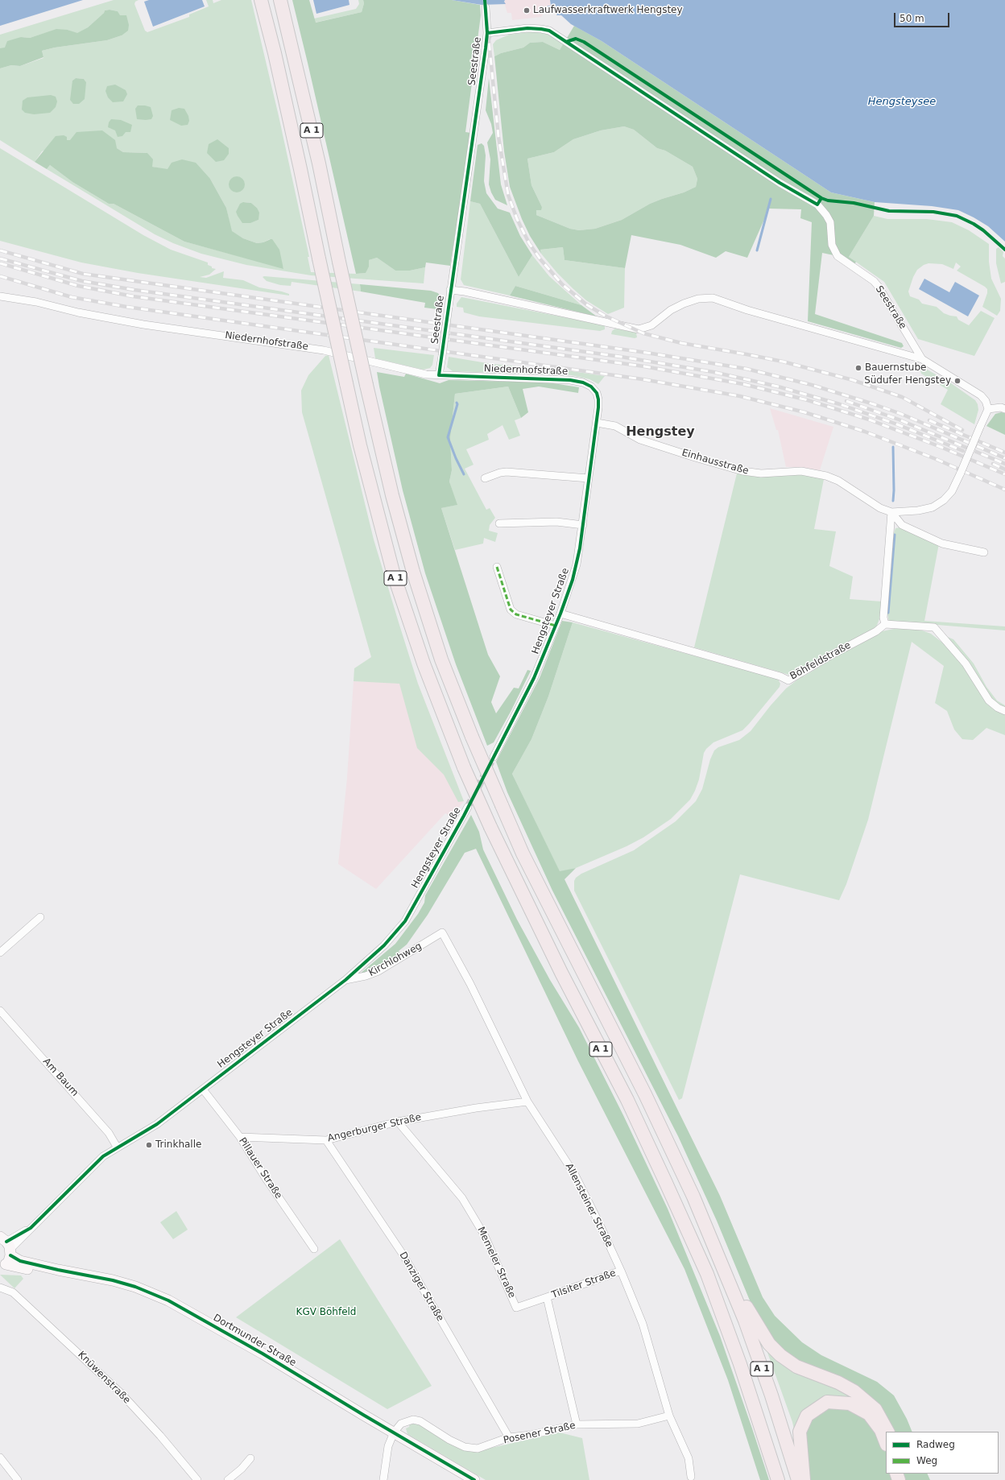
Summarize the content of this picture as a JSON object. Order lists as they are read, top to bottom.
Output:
{
  "streets": {
    "highway": ["A 1"],
    "main road": ["Dortmunder Straße"],
    "street": [
      "Seestraße",
      "Niedernhofstraße",
      "Einhausstraße",
      "Hengsteyer Straße",
      "Böhfeldstraße",
      "Kirchlohweg",
      "Am Baum",
      "Angerburger Straße",
      "Pillauer Straße",
      "Allensteiner Straße",
      "Memeler Straße",
      "Tilsiter Straße",
      "Danziger Straße",
      "Knüwenstraße",
      "Posener Straße"
    ]
  },
  "crossings": [
    ["Seestraße", "Niedernhofstraße"],
    ["Niedernhofstraße", "Einhausstraße"],
    ["Niedernhofstraße", "Hengsteyer Straße"],
    ["Einhausstraße", "Hengsteyer Straße"],
    ["Hengsteyer Straße", "Böhfeldstraße"],
    ["Hengsteyer Straße", "Kirchlohweg"],
    ["Hengsteyer Straße", "Am Baum"],
    ["Hengsteyer Straße", "Pillauer Straße"],
    ["Hengsteyer Straße", "Dortmunder Straße"],
    ["Kirchlohweg", "Allensteiner Straße"],
    ["Angerburger Straße", "Pillauer Straße"],
    ["Angerburger Straße", "Allensteiner Straße"],
    ["Angerburger Straße", "Memeler Straße"],
    ["Angerburger Straße", "Danziger Straße"],
    ["Allensteiner Straße", "Tilsiter Straße"],
    ["Allensteiner Straße", "Posener Straße"],
    ["Memeler Straße", "Tilsiter Straße"],
    ["Danziger Straße", "Posener Straße"],
    ["Dortmunder Straße", "Posener Straße"]
  ],
  "districts": ["Hengstey"],
  "water": ["Hengsteysee"],
  "parks": ["KGV Böhfeld"],
  "places": [
    "Laufwasserkraftwerk Hengstey",
    "Bauernstube",
    "Südufer Hengstey",
    "Trinkhalle"
  ],
  "legend": ["Radweg", "Weg"],
  "scale_bar": "50 m"
}
